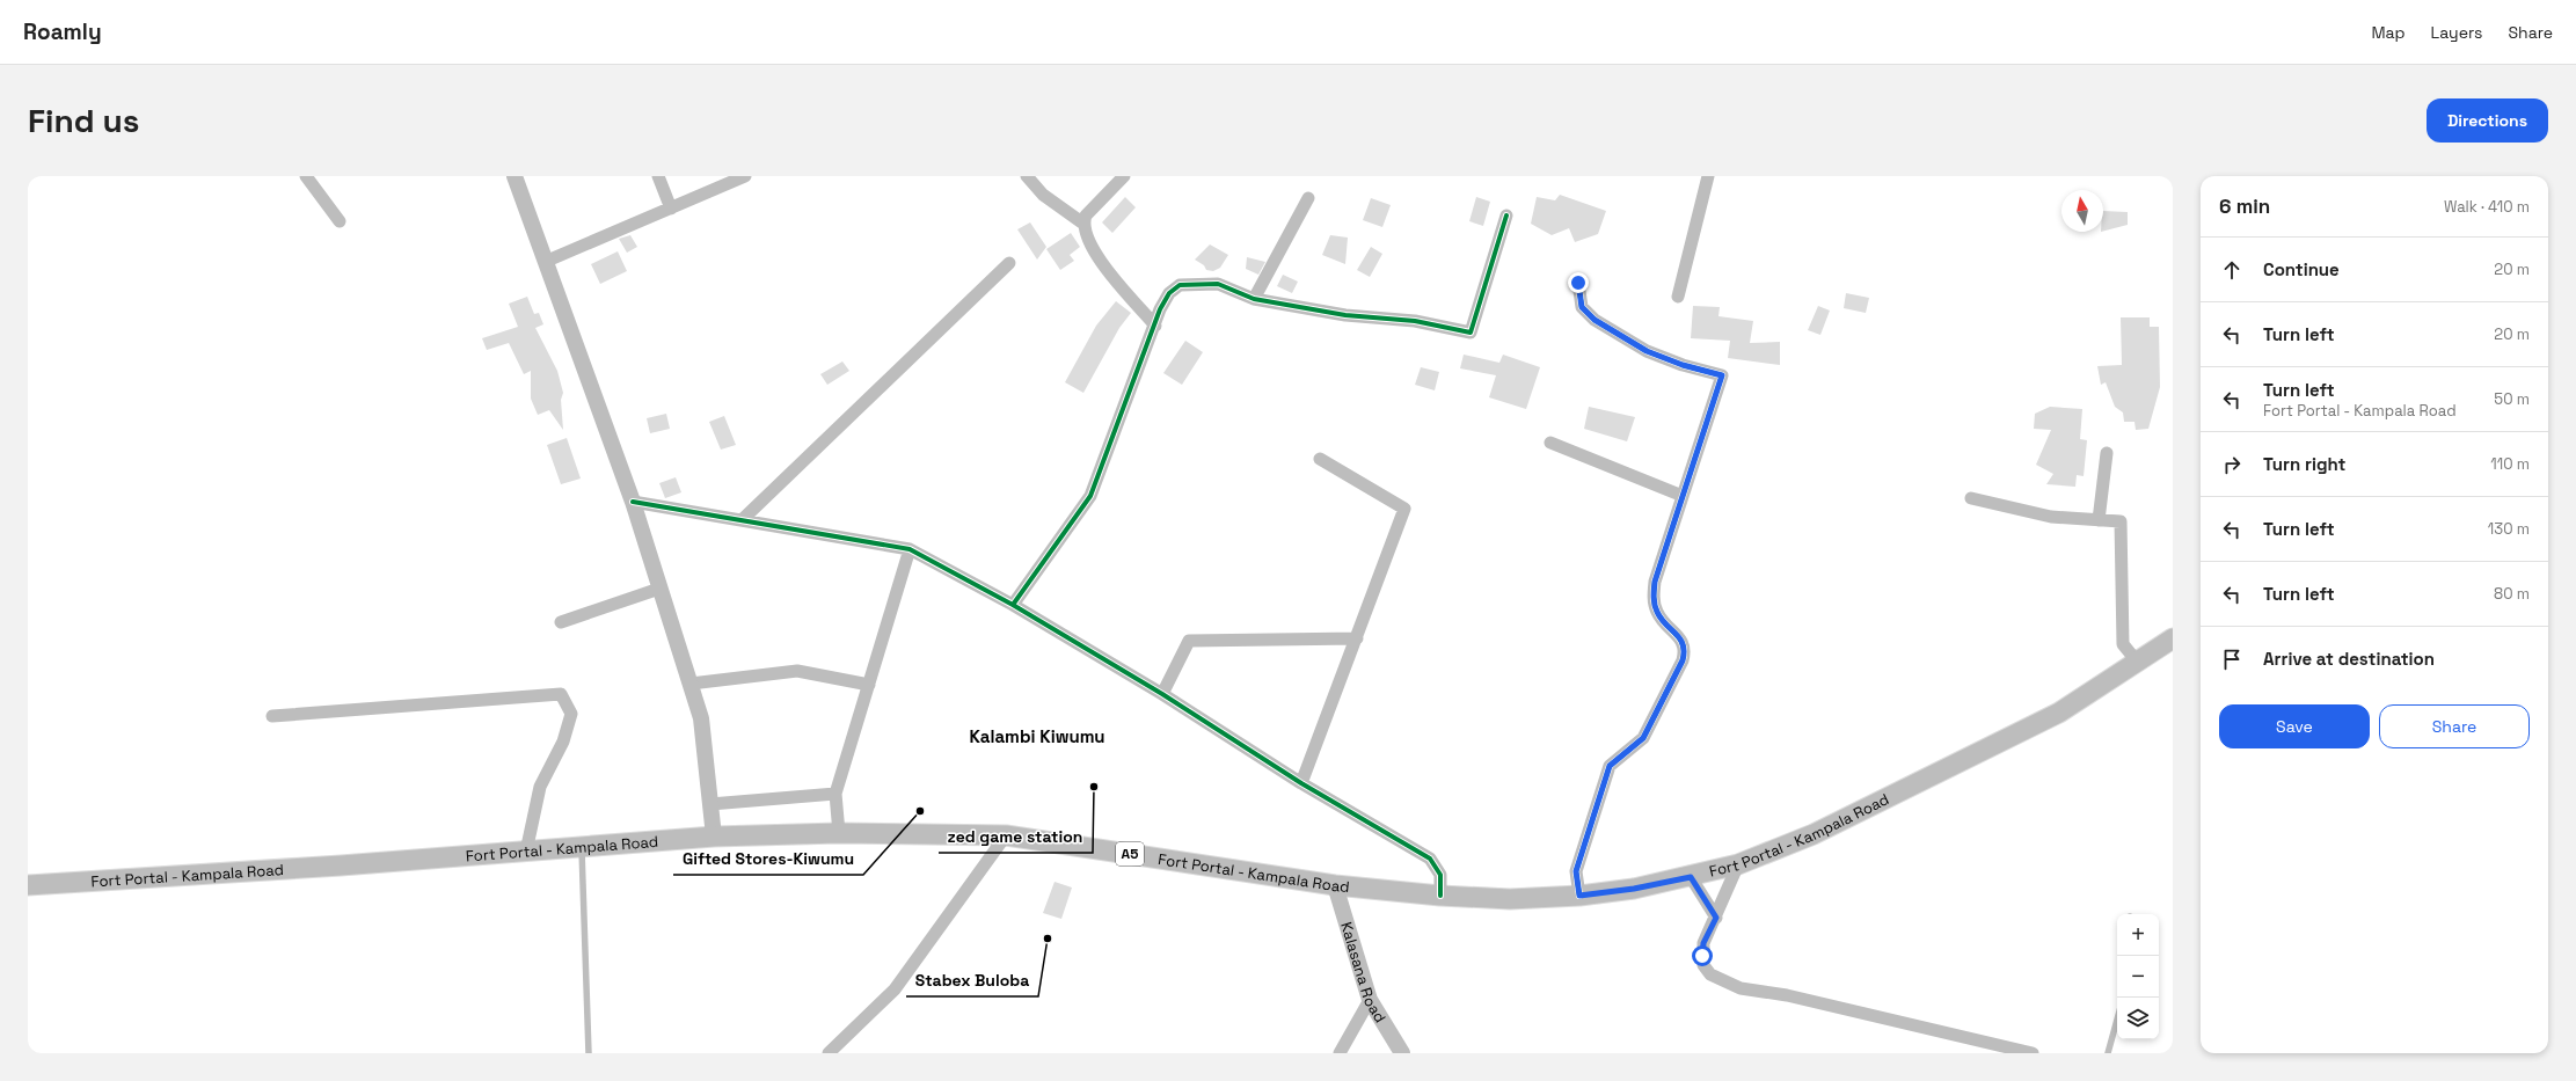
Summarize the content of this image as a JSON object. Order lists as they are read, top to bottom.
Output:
{
  "streets": {
    "main road": ["Fort Portal - Kampala Road", "A5"],
    "street": ["Kalasana Road"]
  },
  "crossings": [
    ["Fort Portal - Kampala Road", "Kalasana Road"]
  ],
  "districts": ["Kalambi Kiwumu"],
  "places": ["zed game station", "Gifted Stores-Kiwumu", "Stabex Buloba"],
  "north": "top",
  "page": {
    "header": "Roamly",
    "nav": ["Map", "Layers", "Share"],
    "buttons": [
      "Directions",
      ["Save", "Share"]
    ],
    "title": "Find us",
    "heading": ["6 min", "Walk · 410 m"],
    "list": [
      ["Continue", "20 m"],
      ["Turn left", "20 m"],
      ["Turn left", "Fort Portal - Kampala Road", "50 m"],
      ["Turn right", "110 m"],
      ["Turn left", "130 m"],
      ["Turn left", "80 m"],
      "Arrive at destination"
    ],
    "map_buttons": ["+", "−"]
  }
}
